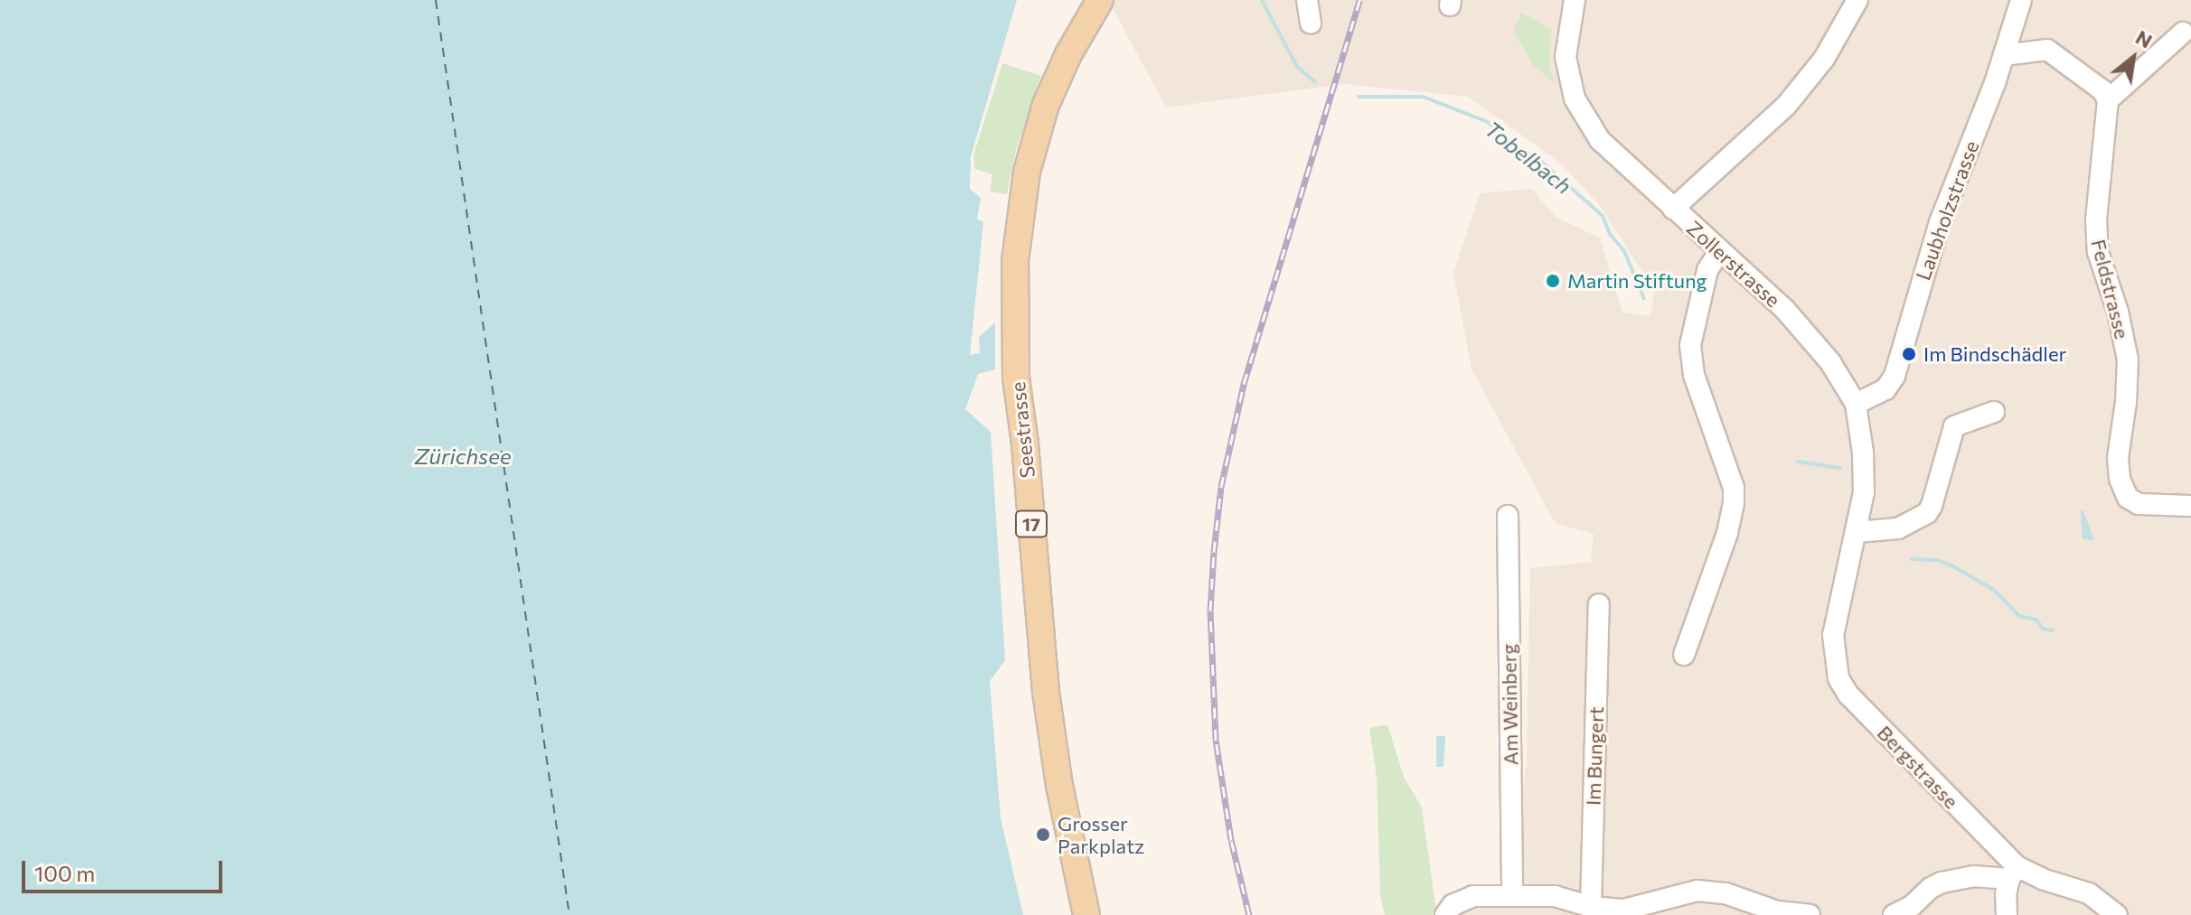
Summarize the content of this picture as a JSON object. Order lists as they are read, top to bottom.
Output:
{
  "streets": {
    "main road": ["Seestrasse", "17"],
    "street": [
      "Laubholzstrasse",
      "Zollerstrasse",
      "Feldstrasse",
      "Am Weinberg",
      "Im Bungert",
      "Bergstrasse"
    ]
  },
  "crossings": [
    ["Laubholzstrasse", "Zollerstrasse"],
    ["Zollerstrasse", "Bergstrasse"]
  ],
  "water": ["Tobelbach", "Zürichsee"],
  "places": ["Martin Stiftung", "Im Bindschädler", "Grosser Parkplatz"],
  "scale_bar": "100 m",
  "north": "top right"
}
